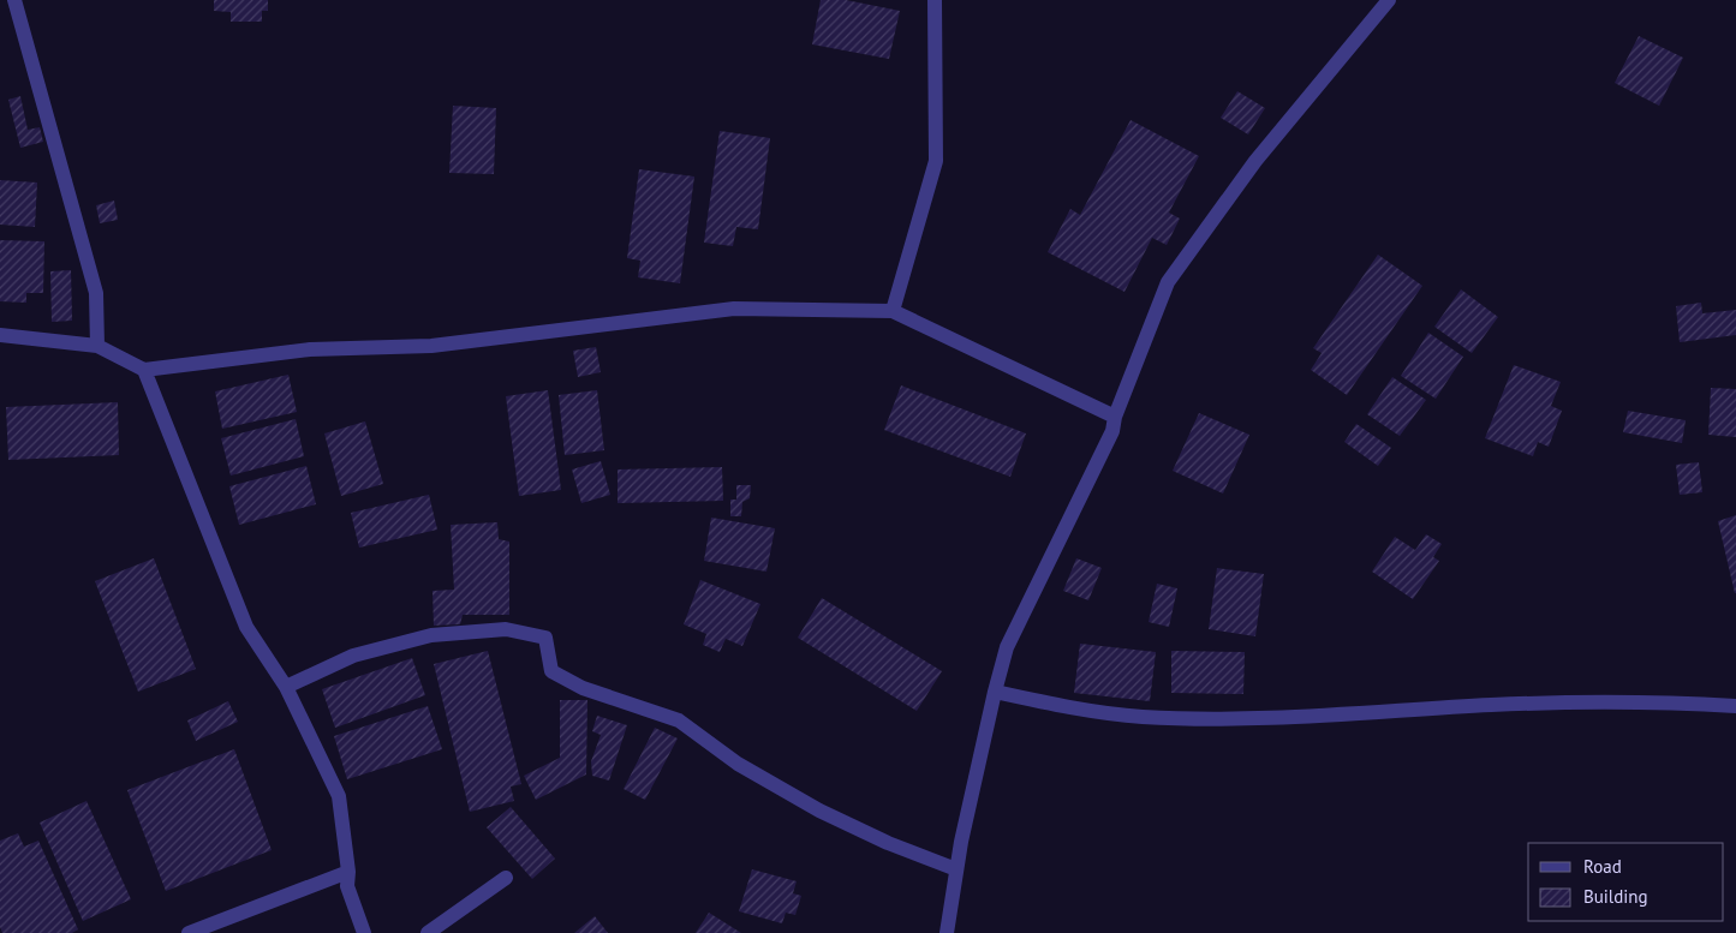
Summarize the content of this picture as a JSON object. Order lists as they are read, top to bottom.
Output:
{
  "legend": ["Road", "Building"]
}
